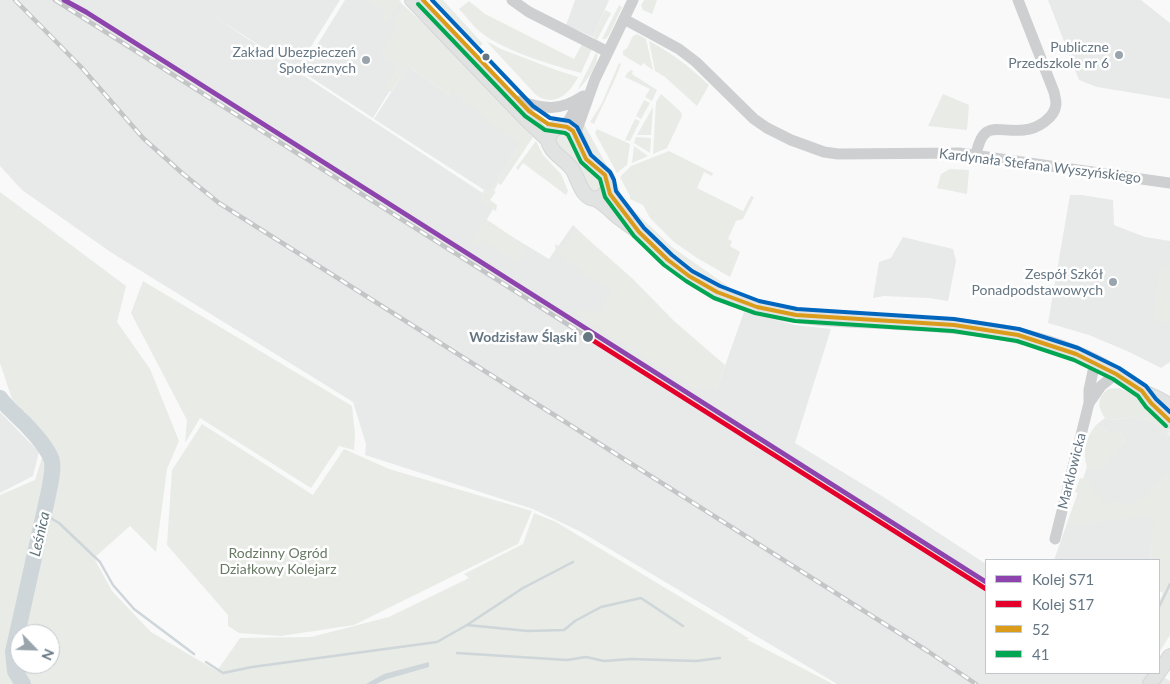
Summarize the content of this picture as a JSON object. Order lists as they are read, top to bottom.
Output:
{
  "streets": {
    "street": ["Kardynała Stefana Wyszyńskiego", "Marklowicka"]
  },
  "water": ["Leśnica"],
  "parks": ["Rodzinny Ogród Działkowy Kolejarz"],
  "places": [
    "Publiczne Przedszkole nr 6",
    "Zakład Ubezpieczeń Społecznych",
    "Zespół Szkół Ponadpodstawowych",
    "Wodzisław Śląski"
  ],
  "lines": [
    "rail line S71",
    "transit line 52",
    "transit line 41",
    "rail line S17"
  ],
  "legend": [
    "Kolej S71",
    "Kolej S17",
    "52",
    "41"
  ],
  "north": "bottom right"
}
